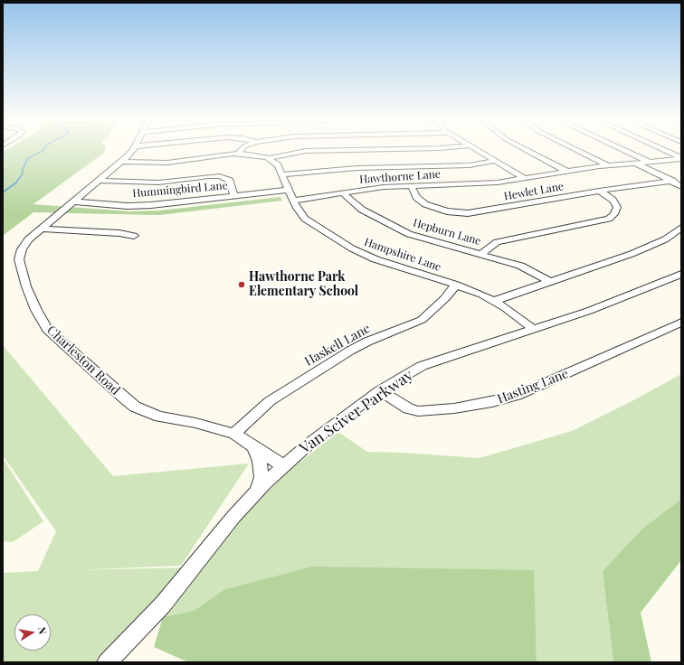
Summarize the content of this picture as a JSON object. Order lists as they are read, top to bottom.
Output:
{
  "streets": {
    "street": [
      "Hawthorne Lane",
      "Hummingbird Lane",
      "Hewlet Lane",
      "Hepburn Lane",
      "Hampshire Lane",
      "Haskell Lane",
      "Charleston Road",
      "Hasting Lane",
      "Van Sciver Parkway"
    ]
  },
  "crossings": [
    ["Hawthorne Lane", "Hewlet Lane"],
    ["Hawthorne Lane", "Hepburn Lane"],
    ["Hawthorne Lane", "Hampshire Lane"],
    ["Hummingbird Lane", "Hampshire Lane"],
    ["Hummingbird Lane", "Charleston Road"],
    ["Hampshire Lane", "Haskell Lane"],
    ["Hampshire Lane", "Van Sciver Parkway"],
    ["Haskell Lane", "Charleston Road"],
    ["Charleston Road", "Van Sciver Parkway"],
    ["Hasting Lane", "Van Sciver Parkway"]
  ],
  "places": ["Hawthorne Park Elementary School"],
  "north": "right"
}
